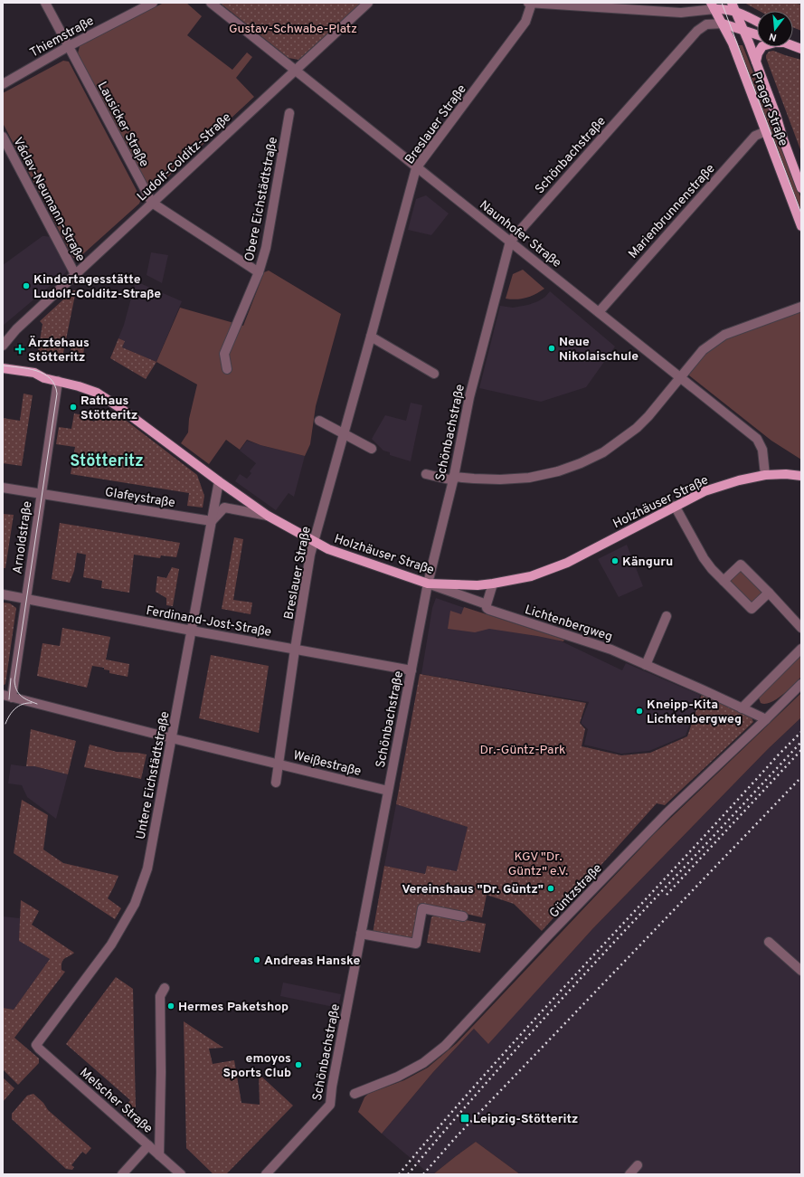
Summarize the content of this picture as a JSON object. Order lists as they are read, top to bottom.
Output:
{
  "streets": {
    "main road": ["Prager Straße", "Holzhäuser Straße"],
    "street": [
      "Thiemstraße",
      "Lausicker Straße",
      "Breslauer Straße",
      "Schönbachstraße",
      "Ludolf-Colditz-Straße",
      "Václav-Neumann-Straße",
      "Obere Eichstädtstraße",
      "Marienbrunnenstraße",
      "Naunhofer Straße",
      "Glafeystraße",
      "Arnoldstraße",
      "Ferdinand-Jost-Straße",
      "Lichtenbergweg",
      "Weißestraße",
      "Untere Eichstädtstraße",
      "Güntzstraße",
      "Melscher Straße"
    ]
  },
  "crossings": [
    ["Thiemstraße", "Lausicker Straße"],
    ["Prager Straße", "Schönbachstraße"],
    ["Prager Straße", "Marienbrunnenstraße"],
    ["Lausicker Straße", "Ludolf-Colditz-Straße"],
    ["Lausicker Straße", "Obere Eichstädtstraße"],
    ["Breslauer Straße", "Naunhofer Straße"],
    ["Breslauer Straße", "Holzhäuser Straße"],
    ["Breslauer Straße", "Ferdinand-Jost-Straße"],
    ["Breslauer Straße", "Weißestraße"],
    ["Schönbachstraße", "Naunhofer Straße"],
    ["Schönbachstraße", "Holzhäuser Straße"],
    ["Schönbachstraße", "Ferdinand-Jost-Straße"],
    ["Schönbachstraße", "Lichtenbergweg"],
    ["Schönbachstraße", "Weißestraße"],
    ["Ludolf-Colditz-Straße", "Václav-Neumann-Straße"],
    ["Ludolf-Colditz-Straße", "Naunhofer Straße"],
    ["Marienbrunnenstraße", "Naunhofer Straße"],
    ["Naunhofer Straße", "Holzhäuser Straße"],
    ["Glafeystraße", "Arnoldstraße"],
    ["Glafeystraße", "Untere Eichstädtstraße"],
    ["Holzhäuser Straße", "Arnoldstraße"],
    ["Holzhäuser Straße", "Lichtenbergweg"],
    ["Holzhäuser Straße", "Untere Eichstädtstraße"],
    ["Arnoldstraße", "Ferdinand-Jost-Straße"],
    ["Arnoldstraße", "Weißestraße"],
    ["Ferdinand-Jost-Straße", "Untere Eichstädtstraße"],
    ["Lichtenbergweg", "Güntzstraße"],
    ["Weißestraße", "Untere Eichstädtstraße"],
    ["Untere Eichstädtstraße", "Melscher Straße"]
  ],
  "districts": ["Stötteritz"],
  "parks": ["Gustav-Schwabe-Platz", "Dr.-Güntz-Park", "KGV \"Dr. Güntz\" e.V."],
  "places": {
    "other": [
      "Kindertagesstätte Ludolf-Colditz-Straße",
      "Neue Nikolaischule",
      "Rathaus Stötteritz",
      "Känguru",
      "Kneipp-Kita Lichtenbergweg",
      "Vereinshaus \"Dr. Güntz\"",
      "Andreas Hanske",
      "Hermes Paketshop",
      "emoyos Sports Club"
    ],
    "health": ["Ärztehaus Stötteritz"],
    "transit": ["Leipzig-Stötteritz"]
  },
  "north": "bottom"
}
